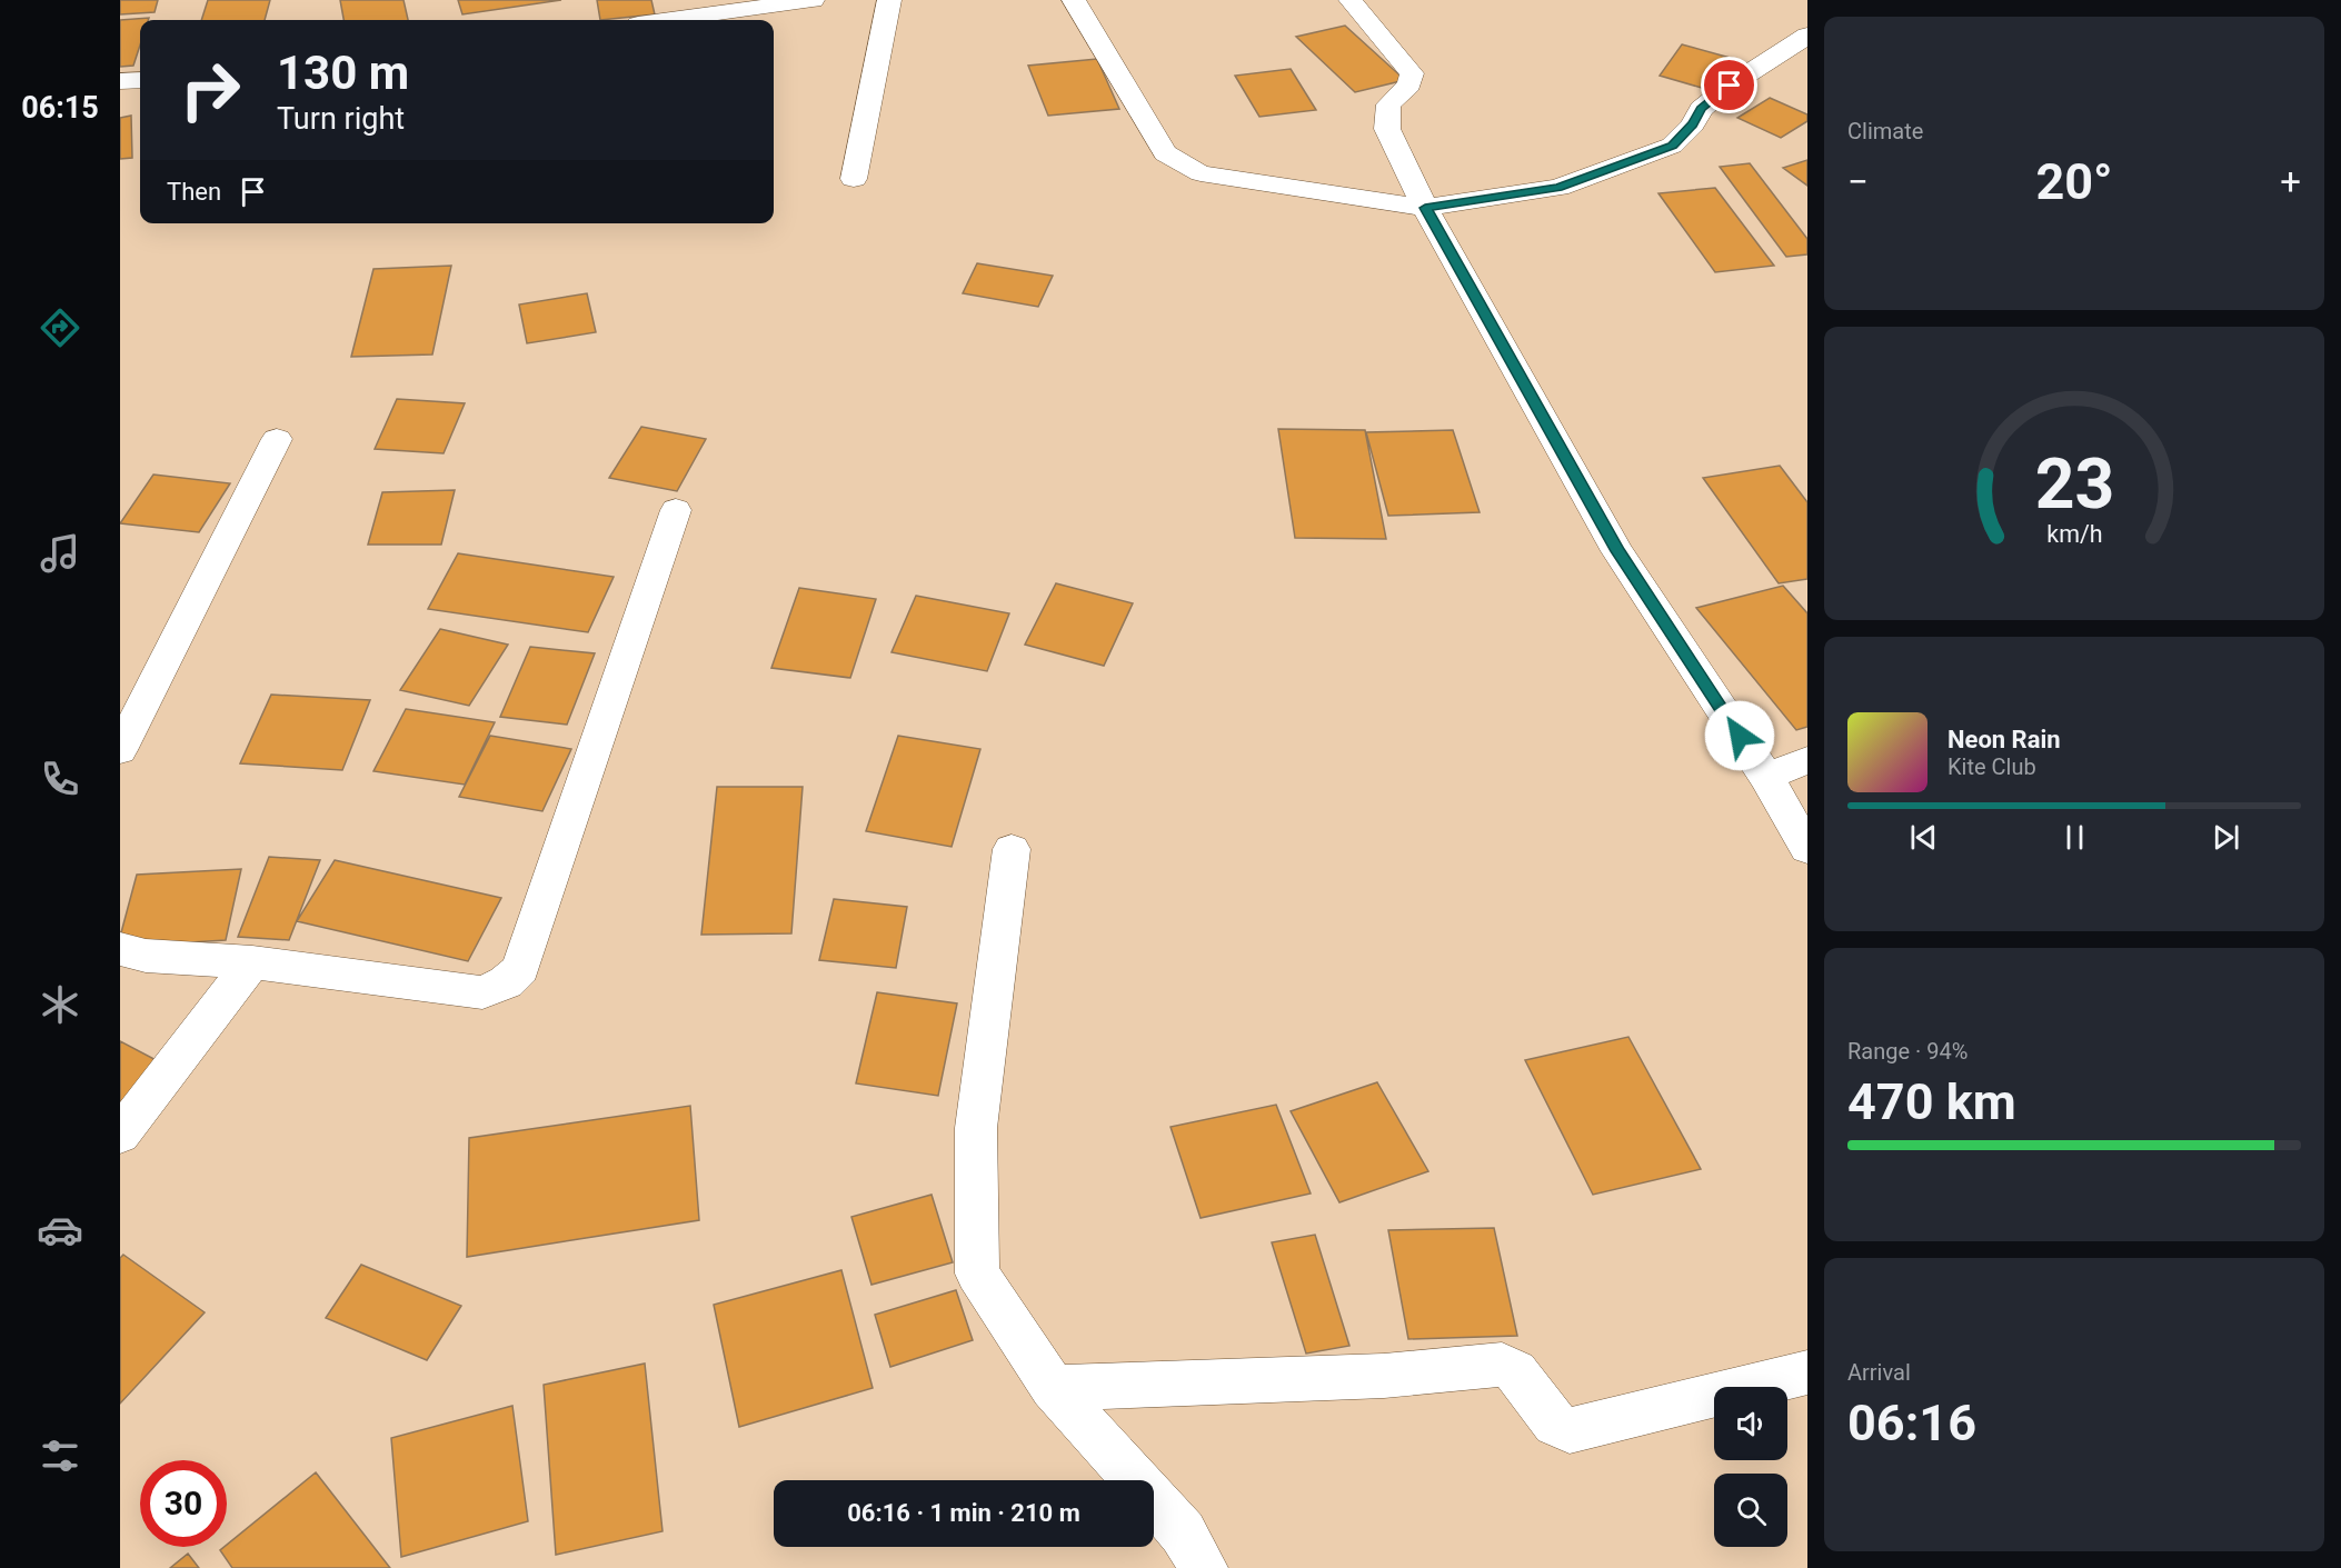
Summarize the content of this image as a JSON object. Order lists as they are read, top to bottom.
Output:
{
  "page": {
    "tabs": "06:15",
    "tile": [
      "Climate",
      ["Range · 94%", "470 km"],
      ["Arrival", "06:16"]
    ],
    "turn": ["130 m", "Turn right"],
    "heat": ["−", "20°", "+"],
    "then": "Then",
    "song": ["Neon Rain", "Kite Club"],
    "limit": "30",
    "trip": "06:16 · 1 min · 210 m",
    "gauge": ["23", "km/h"]
  }
}
